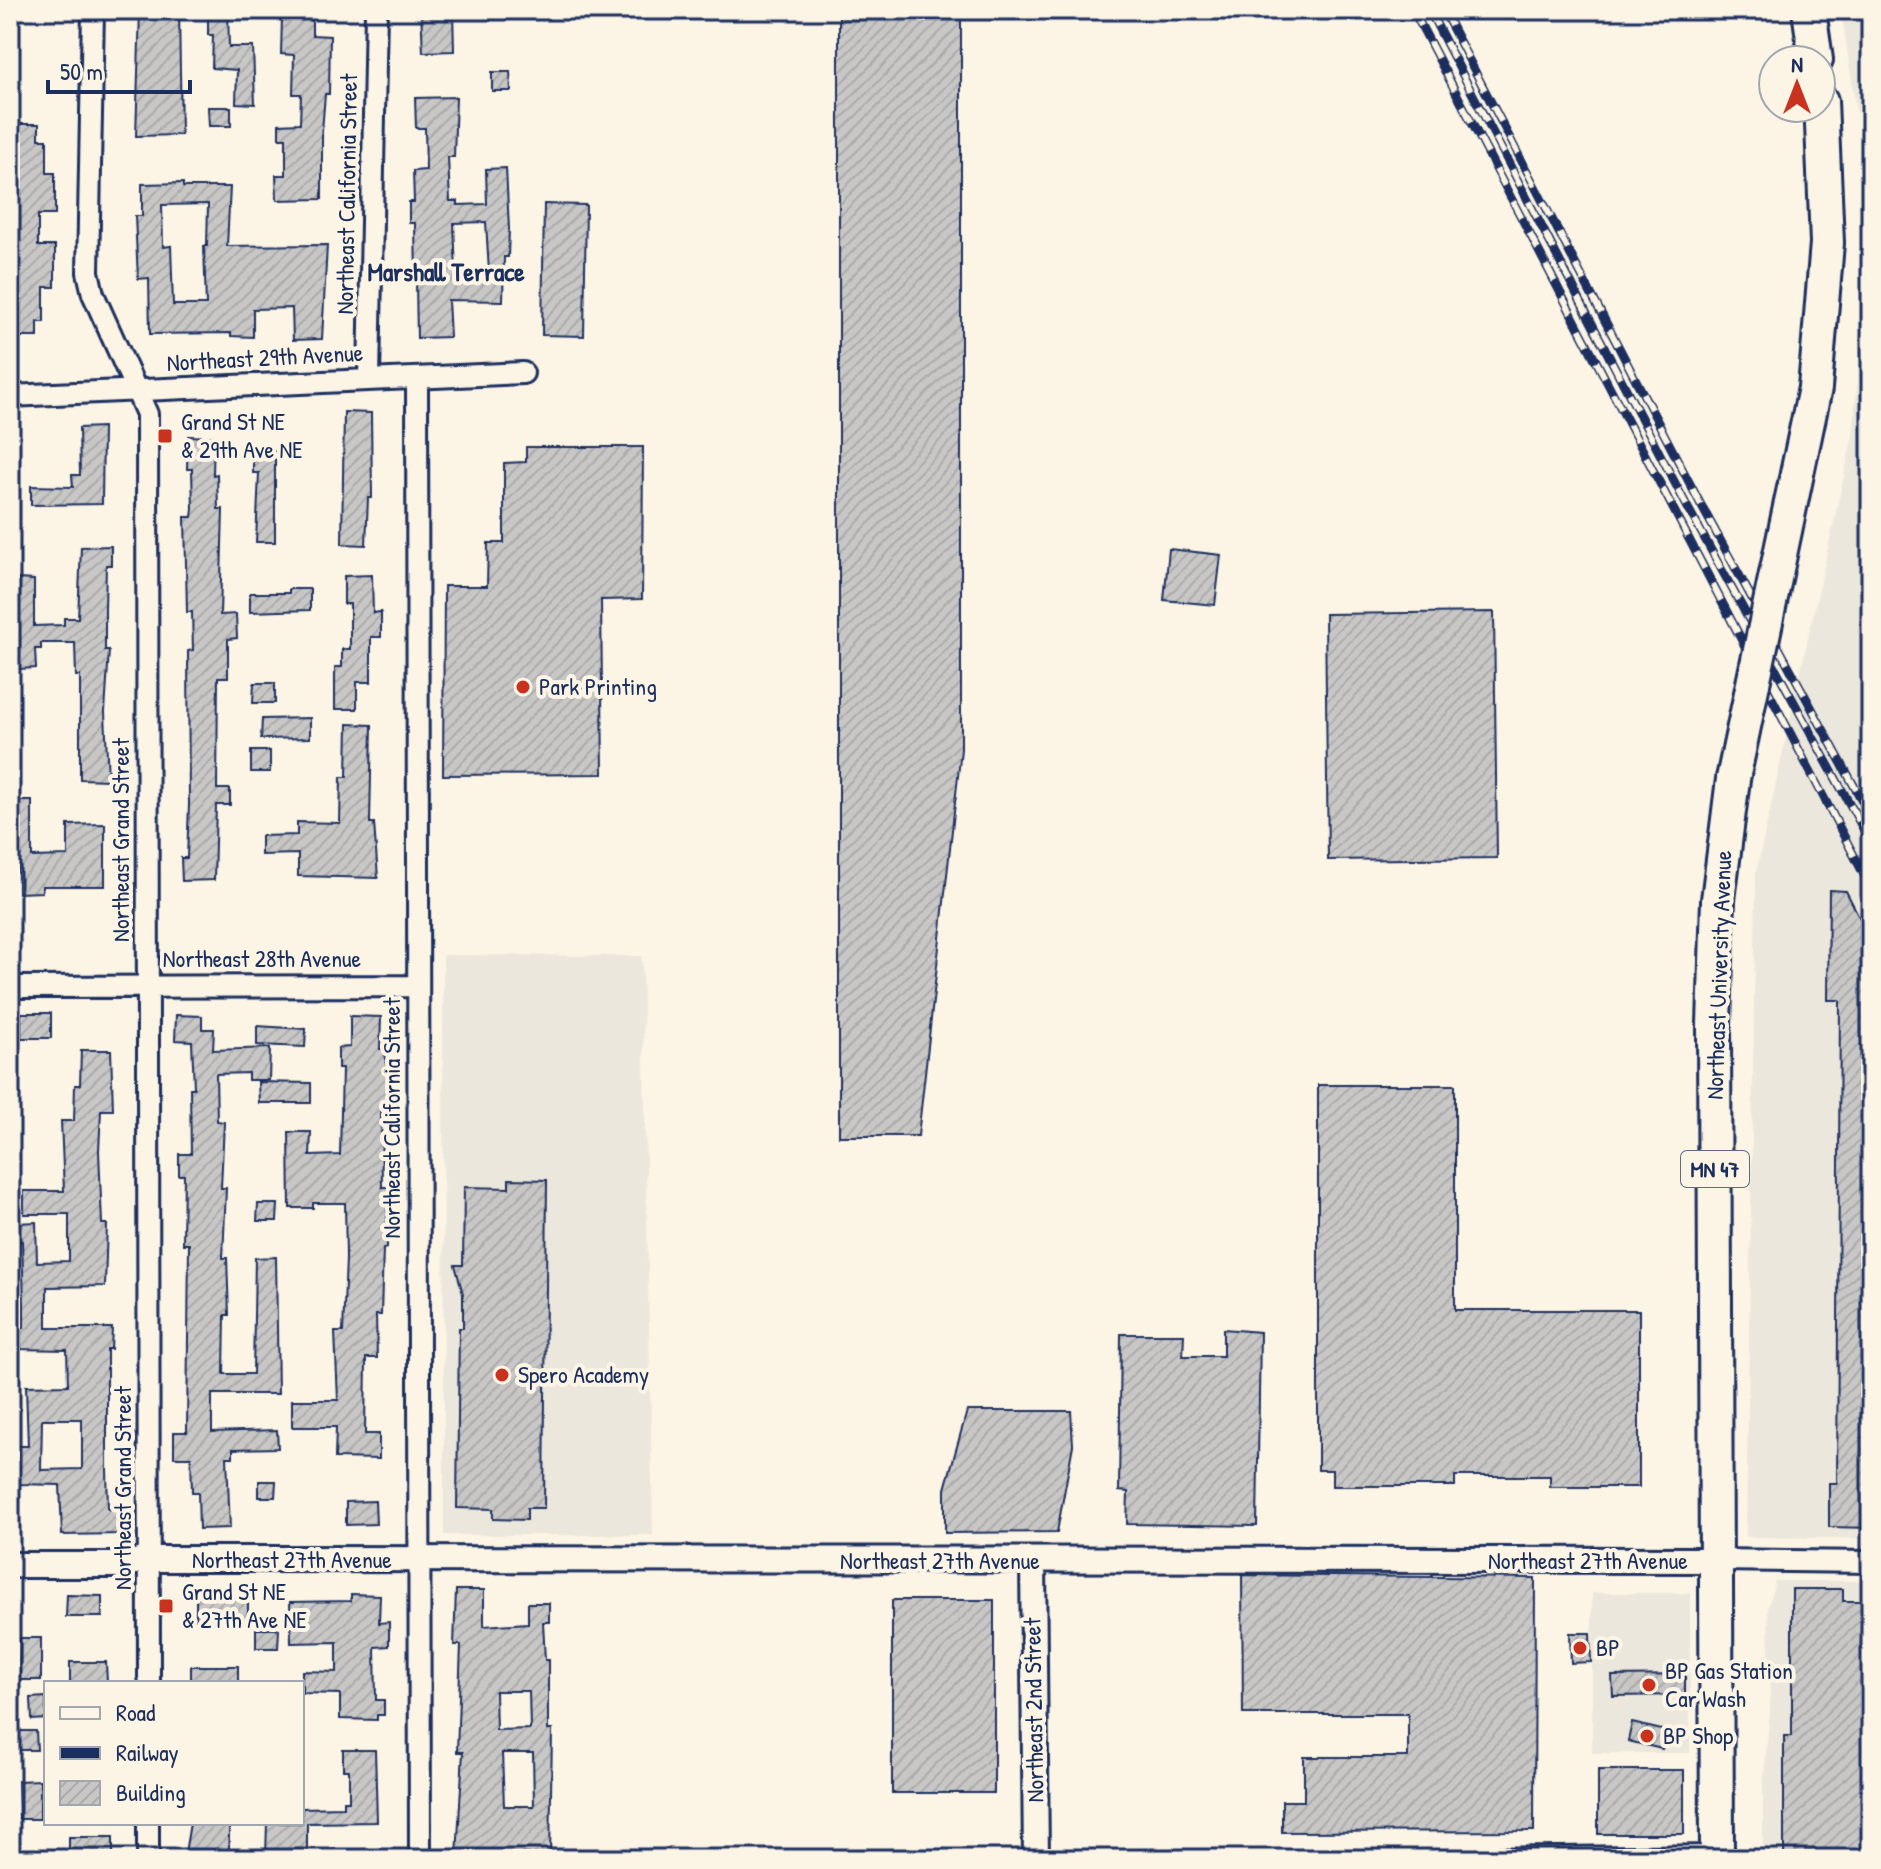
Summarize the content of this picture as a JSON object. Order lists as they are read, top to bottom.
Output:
{
  "streets": {
    "main road": ["Northeast University Avenue", "MN 47"],
    "street": [
      "Northeast California Street",
      "Northeast 29th Avenue",
      "Northeast Grand Street",
      "Northeast 28th Avenue",
      "Northeast 27th Avenue",
      "Northeast 2nd Street"
    ]
  },
  "crossings": [
    ["Northeast California Street", "Northeast 29th Avenue"],
    ["Northeast California Street", "Northeast 28th Avenue"],
    ["Northeast California Street", "Northeast 27th Avenue"],
    ["Northeast 29th Avenue", "Northeast Grand Street"],
    ["Northeast Grand Street", "Northeast 28th Avenue"],
    ["Northeast Grand Street", "Northeast 27th Avenue"],
    ["Northeast University Avenue", "Northeast 27th Avenue"],
    ["Northeast 27th Avenue", "Northeast 2nd Street"]
  ],
  "districts": ["Marshall Terrace"],
  "places": {
    "transit": ["Grand St NE & 29th Ave NE", "Grand St NE & 27th Ave NE"],
    "other": [
      "Park Printing",
      "Spero Academy",
      "BP",
      "BP Gas Station Car Wash",
      "BP Shop"
    ]
  },
  "legend": ["Road", "Railway", "Building"],
  "scale_bar": "50 m",
  "north": "top"
}
